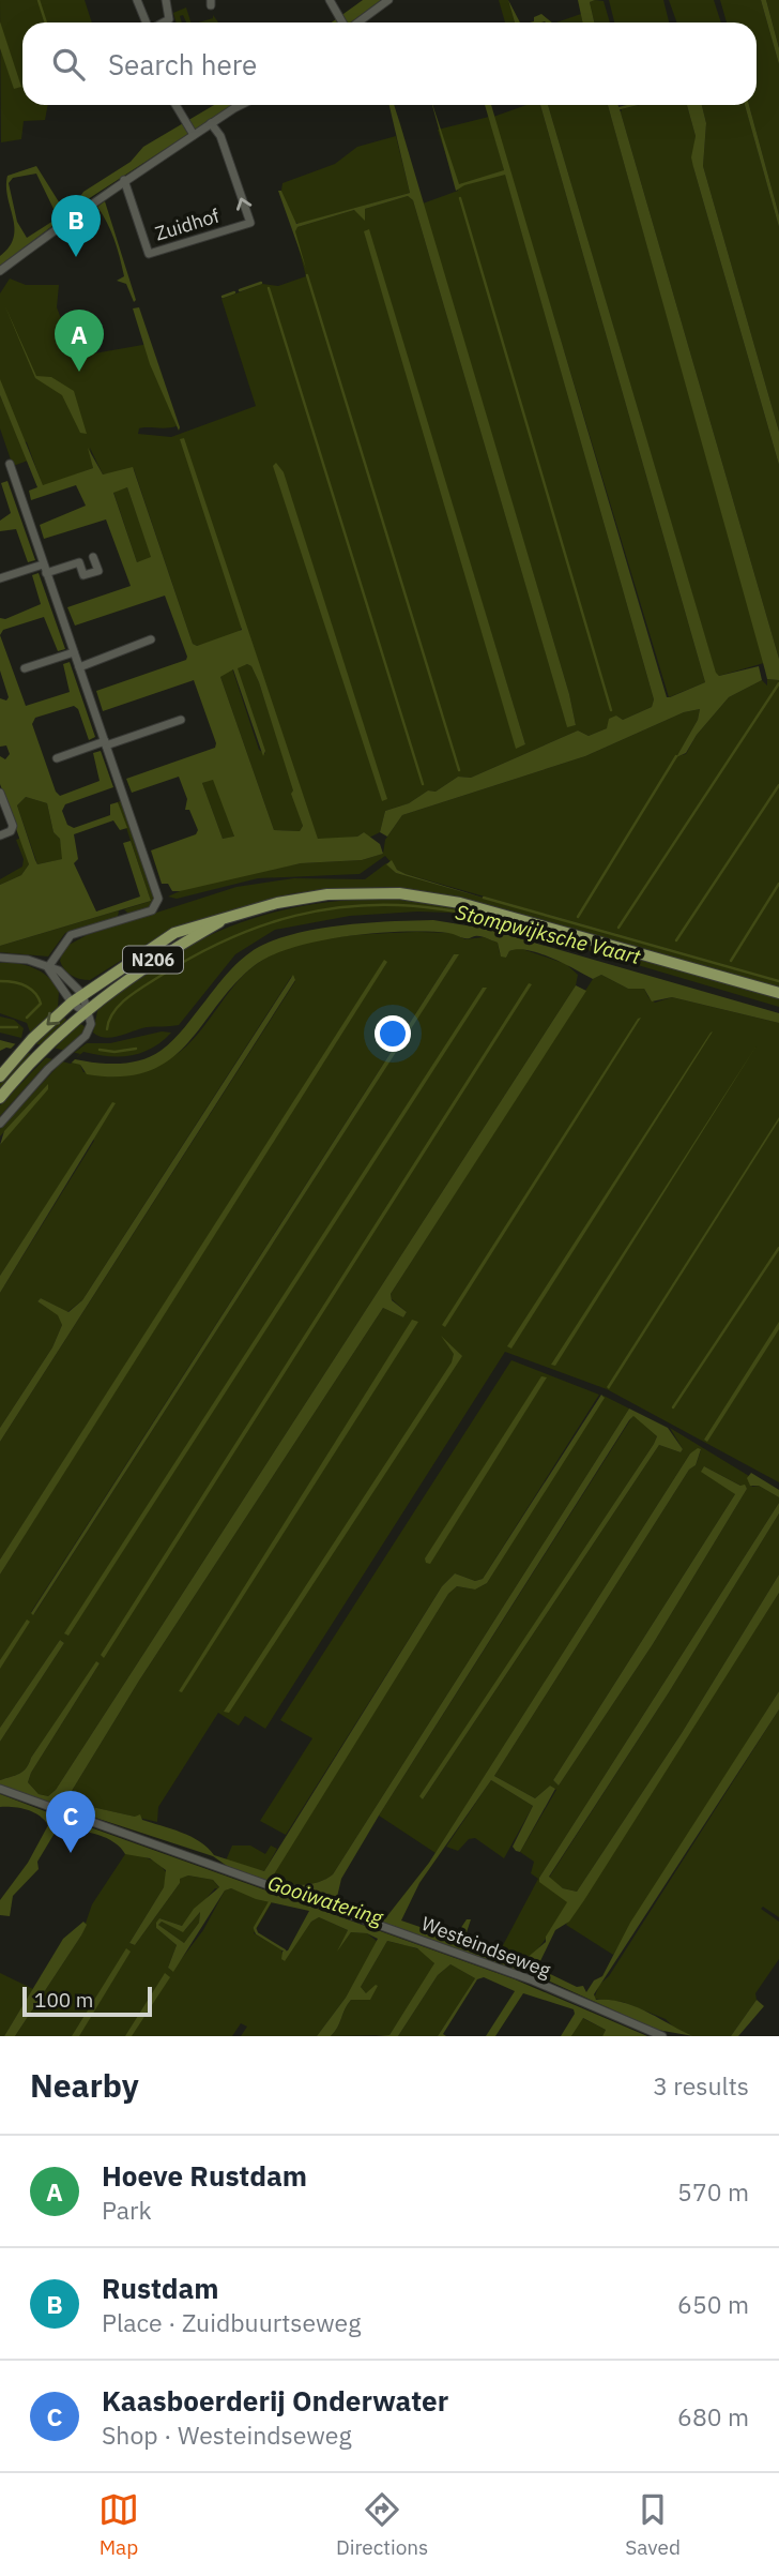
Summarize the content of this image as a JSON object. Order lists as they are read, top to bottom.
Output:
{
  "streets": {
    "main road": ["N206"],
    "street": ["Zuidhof", "Westeindseweg"]
  },
  "water": ["Stompwijksche Vaart", "Gooiwatering"],
  "scale_bar": "100 m",
  "page": {
    "search": "Search here",
    "pins": ["B", "A", "C"],
    "scale": "100 m",
    "heading": ["Nearby", "3 results"],
    "list": [
      {
        "mark": "A",
        "name": "Hoeve Rustdam",
        "note": "Park",
        "value": "570 m"
      },
      {
        "mark": "B",
        "name": "Rustdam",
        "note": "Place · Zuidbuurtseweg",
        "value": "650 m"
      },
      {
        "mark": "C",
        "name": "Kaasboerderij Onderwater",
        "note": "Shop · Westeindseweg",
        "value": "680 m"
      }
    ],
    "nav": ["Map", "Directions", "Saved"]
  }
}
